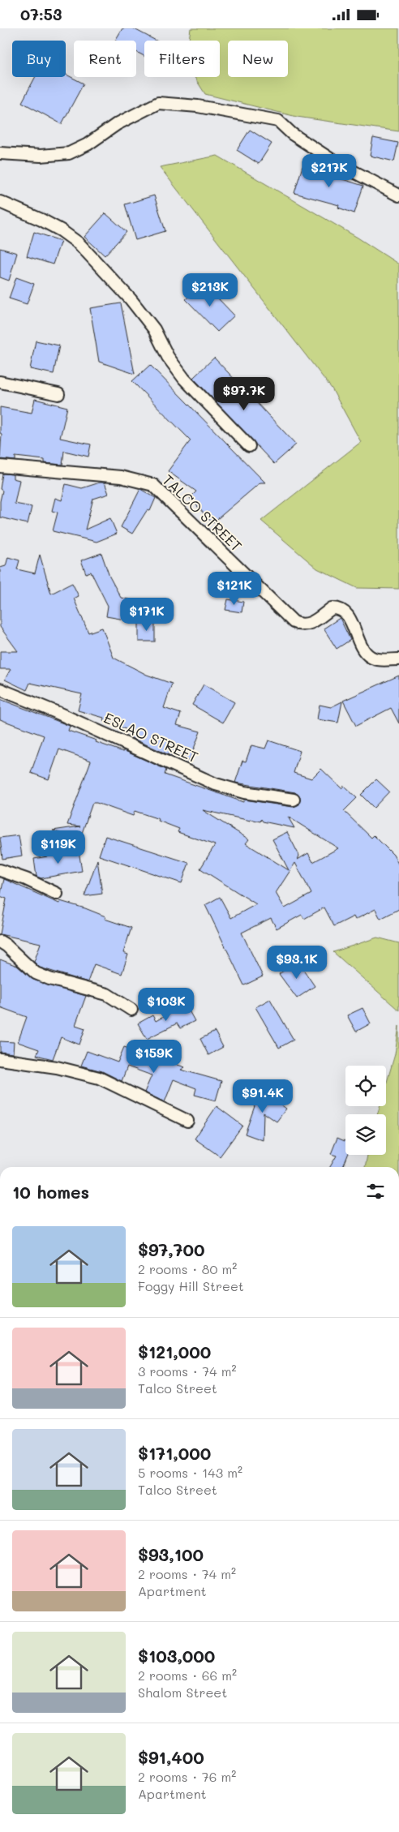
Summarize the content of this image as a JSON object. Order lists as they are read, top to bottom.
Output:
{
  "streets": {
    "street": ["TALCO STREET", "ESLAO STREET"]
  },
  "page": {
    "status": "07:53",
    "chip": [
      "Buy",
      "Rent",
      "Filters",
      "New"
    ],
    "price": [
      "$217K",
      "$213K",
      "$97.7K",
      "$121K",
      "$171K",
      "$119K",
      "$93.1K",
      "$103K",
      "$159K",
      "$91.4K"
    ],
    "heading": "10 homes",
    "list": [
      {
        "name": "$97,700",
        "note": "2 rooms · 80 m² · Foggy Hill Street"
      },
      {
        "name": "$121,000",
        "note": "3 rooms · 74 m² · Talco Street"
      },
      {
        "name": "$171,000",
        "note": "5 rooms · 143 m² · Talco Street"
      },
      {
        "name": "$93,100",
        "note": "2 rooms · 74 m² · Apartment"
      },
      {
        "name": "$103,000",
        "note": "2 rooms · 66 m² · Shalom Street"
      },
      {
        "name": "$91,400",
        "note": "2 rooms · 76 m² · Apartment"
      }
    ]
  }
}
